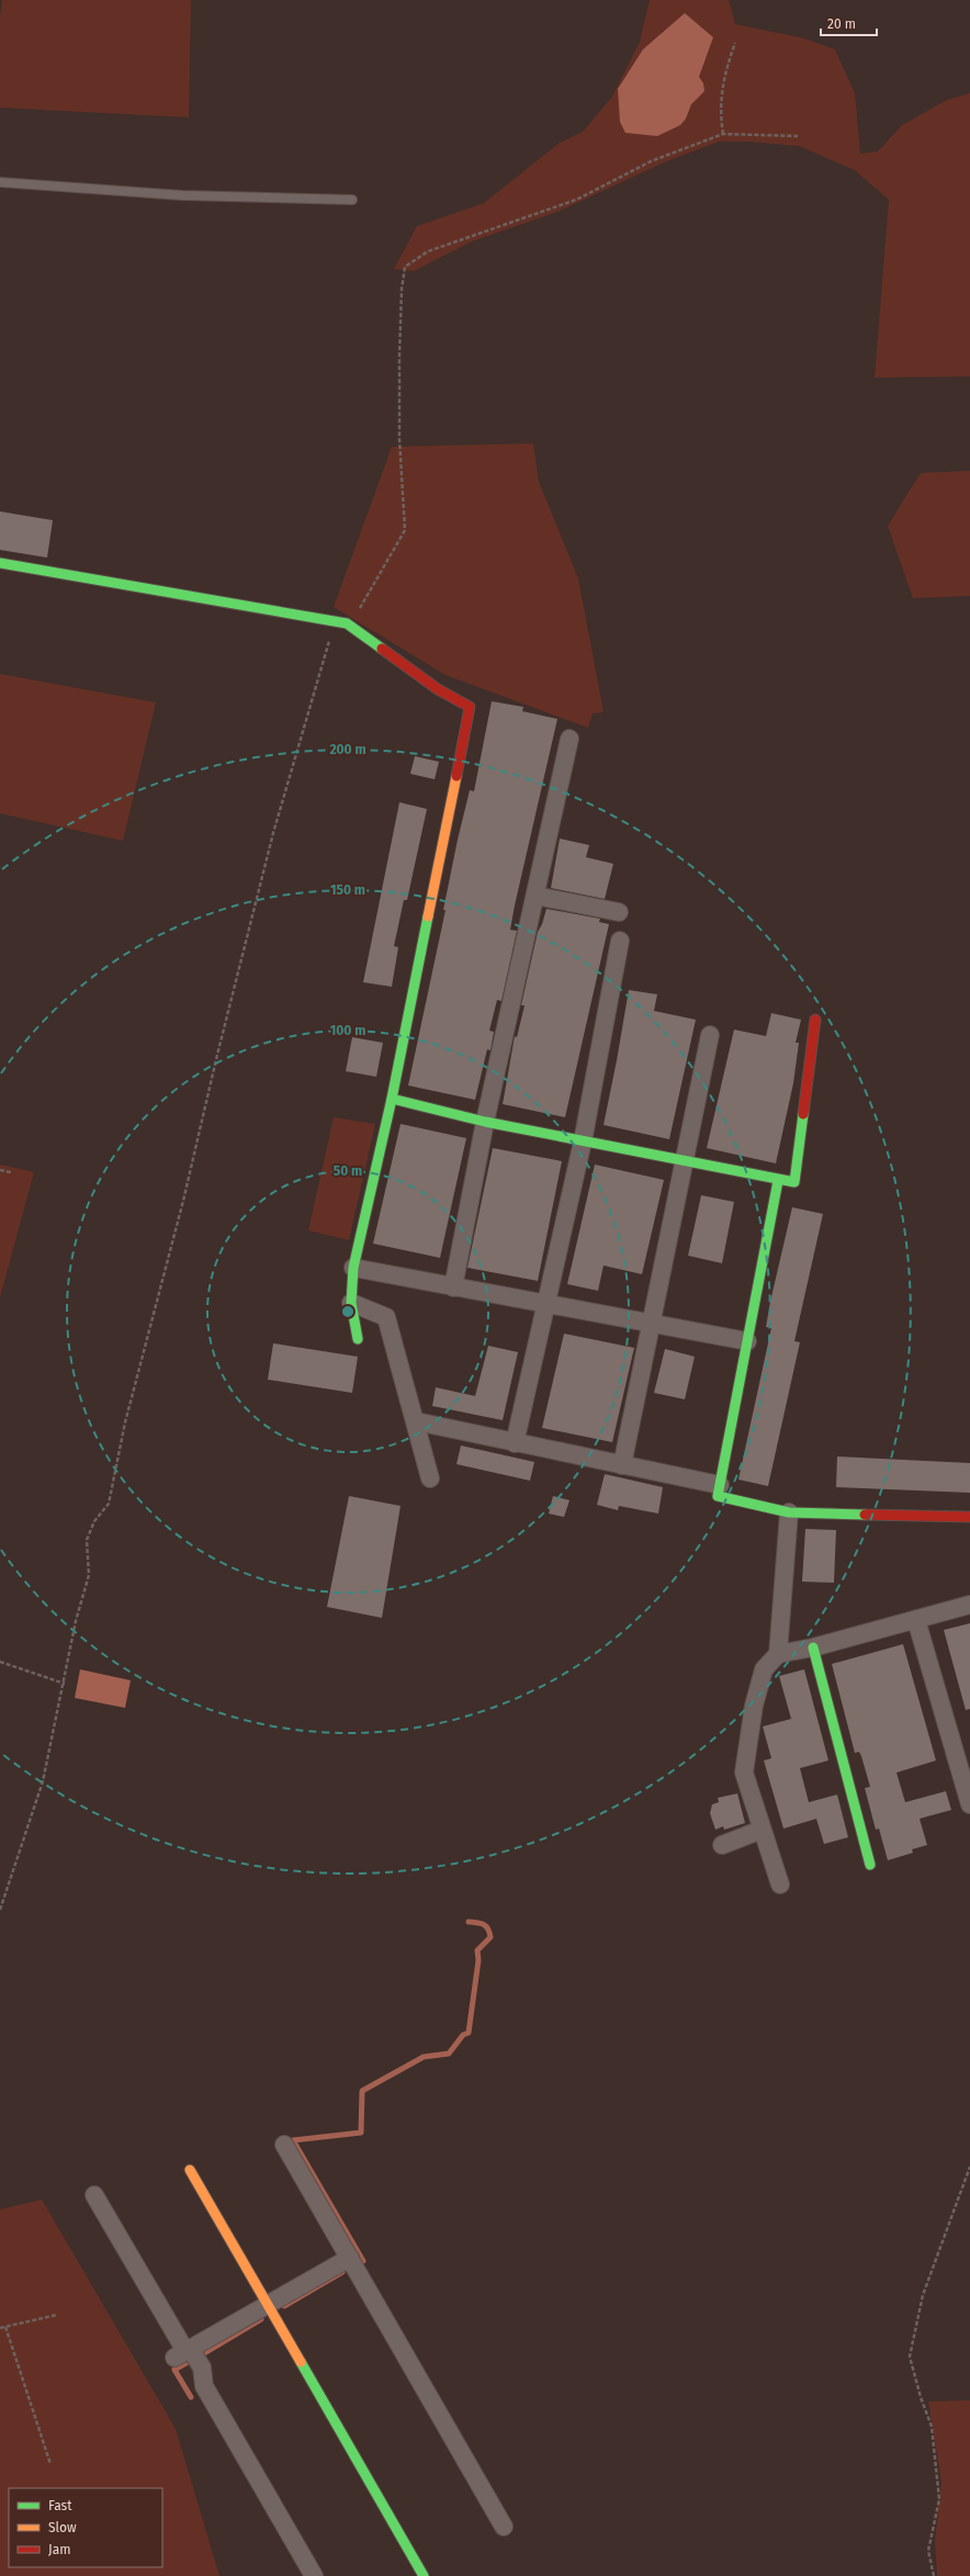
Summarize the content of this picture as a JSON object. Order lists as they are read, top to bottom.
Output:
{
  "legend": ["Fast", "Slow", "Jam"],
  "scale_bar": "20 m",
  "rings": [
    "200 m",
    "150 m",
    "100 m",
    "50 m"
  ]
}
